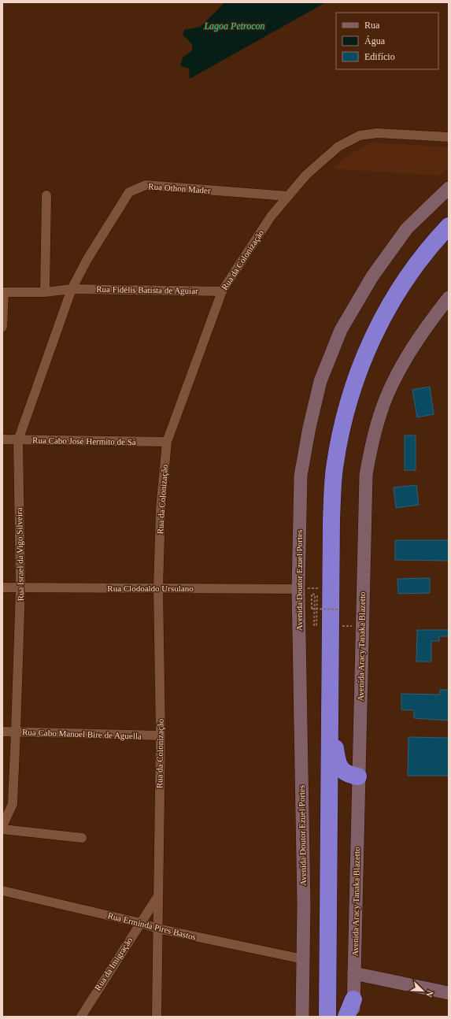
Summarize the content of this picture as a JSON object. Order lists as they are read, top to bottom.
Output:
{
  "streets": {
    "main road": ["Avenida Doutor Ezuel Portes", "Avenida Aracy Tanaka Blazetto"],
    "street": [
      "Rua Othon Mader",
      "Rua da Colonização",
      "Rua Fidélis Batista de Aguiar",
      "Rua Cabo José Hermito de Sá",
      "Rua Israel da Vigo Silveira",
      "Rua Clodoaldo Ursulano",
      "Rua Cabo Manoel Bire de Aguella",
      "Rua Erminda Pires Bastos",
      "Rua da Imigração"
    ]
  },
  "crossings": [
    ["Rua Othon Mader", "Rua da Colonização"],
    ["Rua Othon Mader", "Rua Fidélis Batista de Aguiar"],
    ["Rua Othon Mader", "Rua Israel da Vigo Silveira"],
    ["Rua da Colonização", "Rua Fidélis Batista de Aguiar"],
    ["Rua da Colonização", "Rua Cabo José Hermito de Sá"],
    ["Rua da Colonização", "Rua Clodoaldo Ursulano"],
    ["Rua da Colonização", "Rua Cabo Manoel Bire de Aguella"],
    ["Rua da Colonização", "Rua Erminda Pires Bastos"],
    ["Rua da Colonização", "Rua da Imigração"],
    ["Rua Fidélis Batista de Aguiar", "Rua Israel da Vigo Silveira"],
    ["Rua Cabo José Hermito de Sá", "Rua Israel da Vigo Silveira"],
    ["Rua Israel da Vigo Silveira", "Rua Clodoaldo Ursulano"],
    ["Rua Israel da Vigo Silveira", "Rua Cabo Manoel Bire de Aguella"],
    ["Avenida Doutor Ezuel Portes", "Rua Clodoaldo Ursulano"],
    ["Avenida Doutor Ezuel Portes", "Rua Erminda Pires Bastos"],
    ["Rua Erminda Pires Bastos", "Rua da Imigração"]
  ],
  "water": ["Lagoa Petrocon"],
  "legend": ["Rua", "Água", "Edifício"],
  "north": "bottom right"
}
